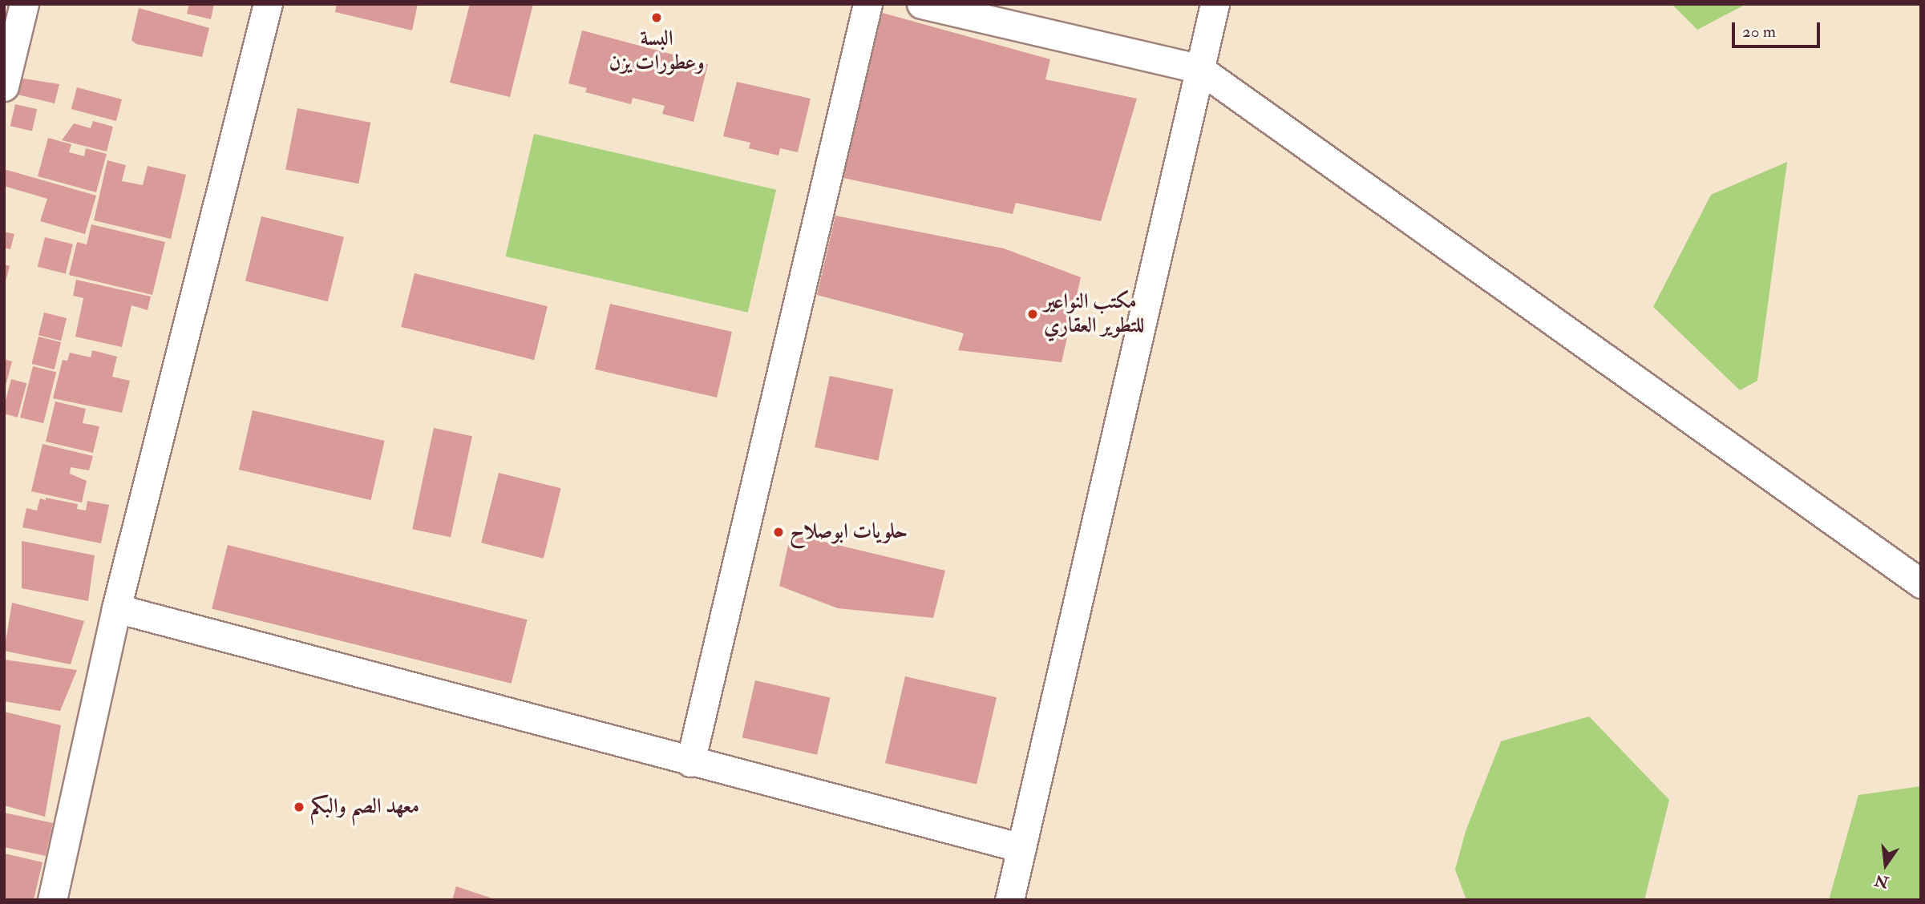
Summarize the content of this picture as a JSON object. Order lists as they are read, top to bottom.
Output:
{
  "places": [
    "البسة وعطورات يزن",
    "مكتب النواعير للتطوير العقاري",
    "حلويات ابوصلاح",
    "معهد الصم والبكم"
  ],
  "scale_bar": "20 m",
  "north": "bottom"
}
